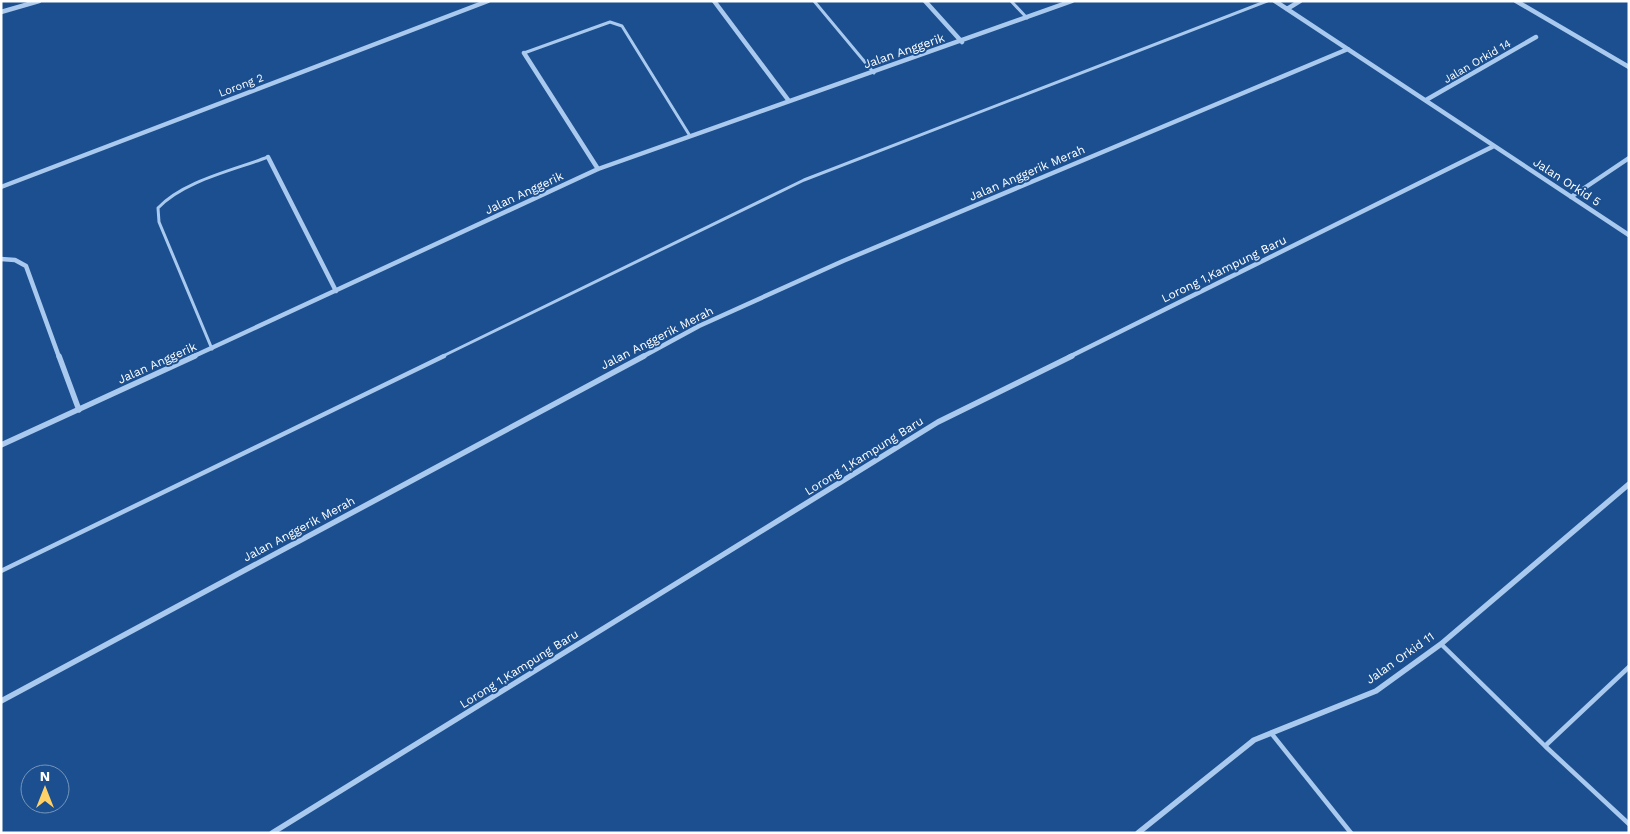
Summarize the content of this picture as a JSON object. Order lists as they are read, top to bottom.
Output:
{
  "streets": {
    "street": [
      "Jalan Anggerik",
      "Jalan Orkid 14",
      "Lorong 2",
      "Jalan Anggerik Merah",
      "Jalan Orkid 5",
      "Lorong 1,Kampung Baru",
      "Jalan Orkid 11"
    ]
  },
  "crossings": [
    ["Jalan Orkid 14", "Jalan Orkid 5"],
    ["Jalan Anggerik Merah", "Jalan Orkid 5"],
    ["Jalan Orkid 5", "Lorong 1,Kampung Baru"]
  ],
  "north": "top"
}
